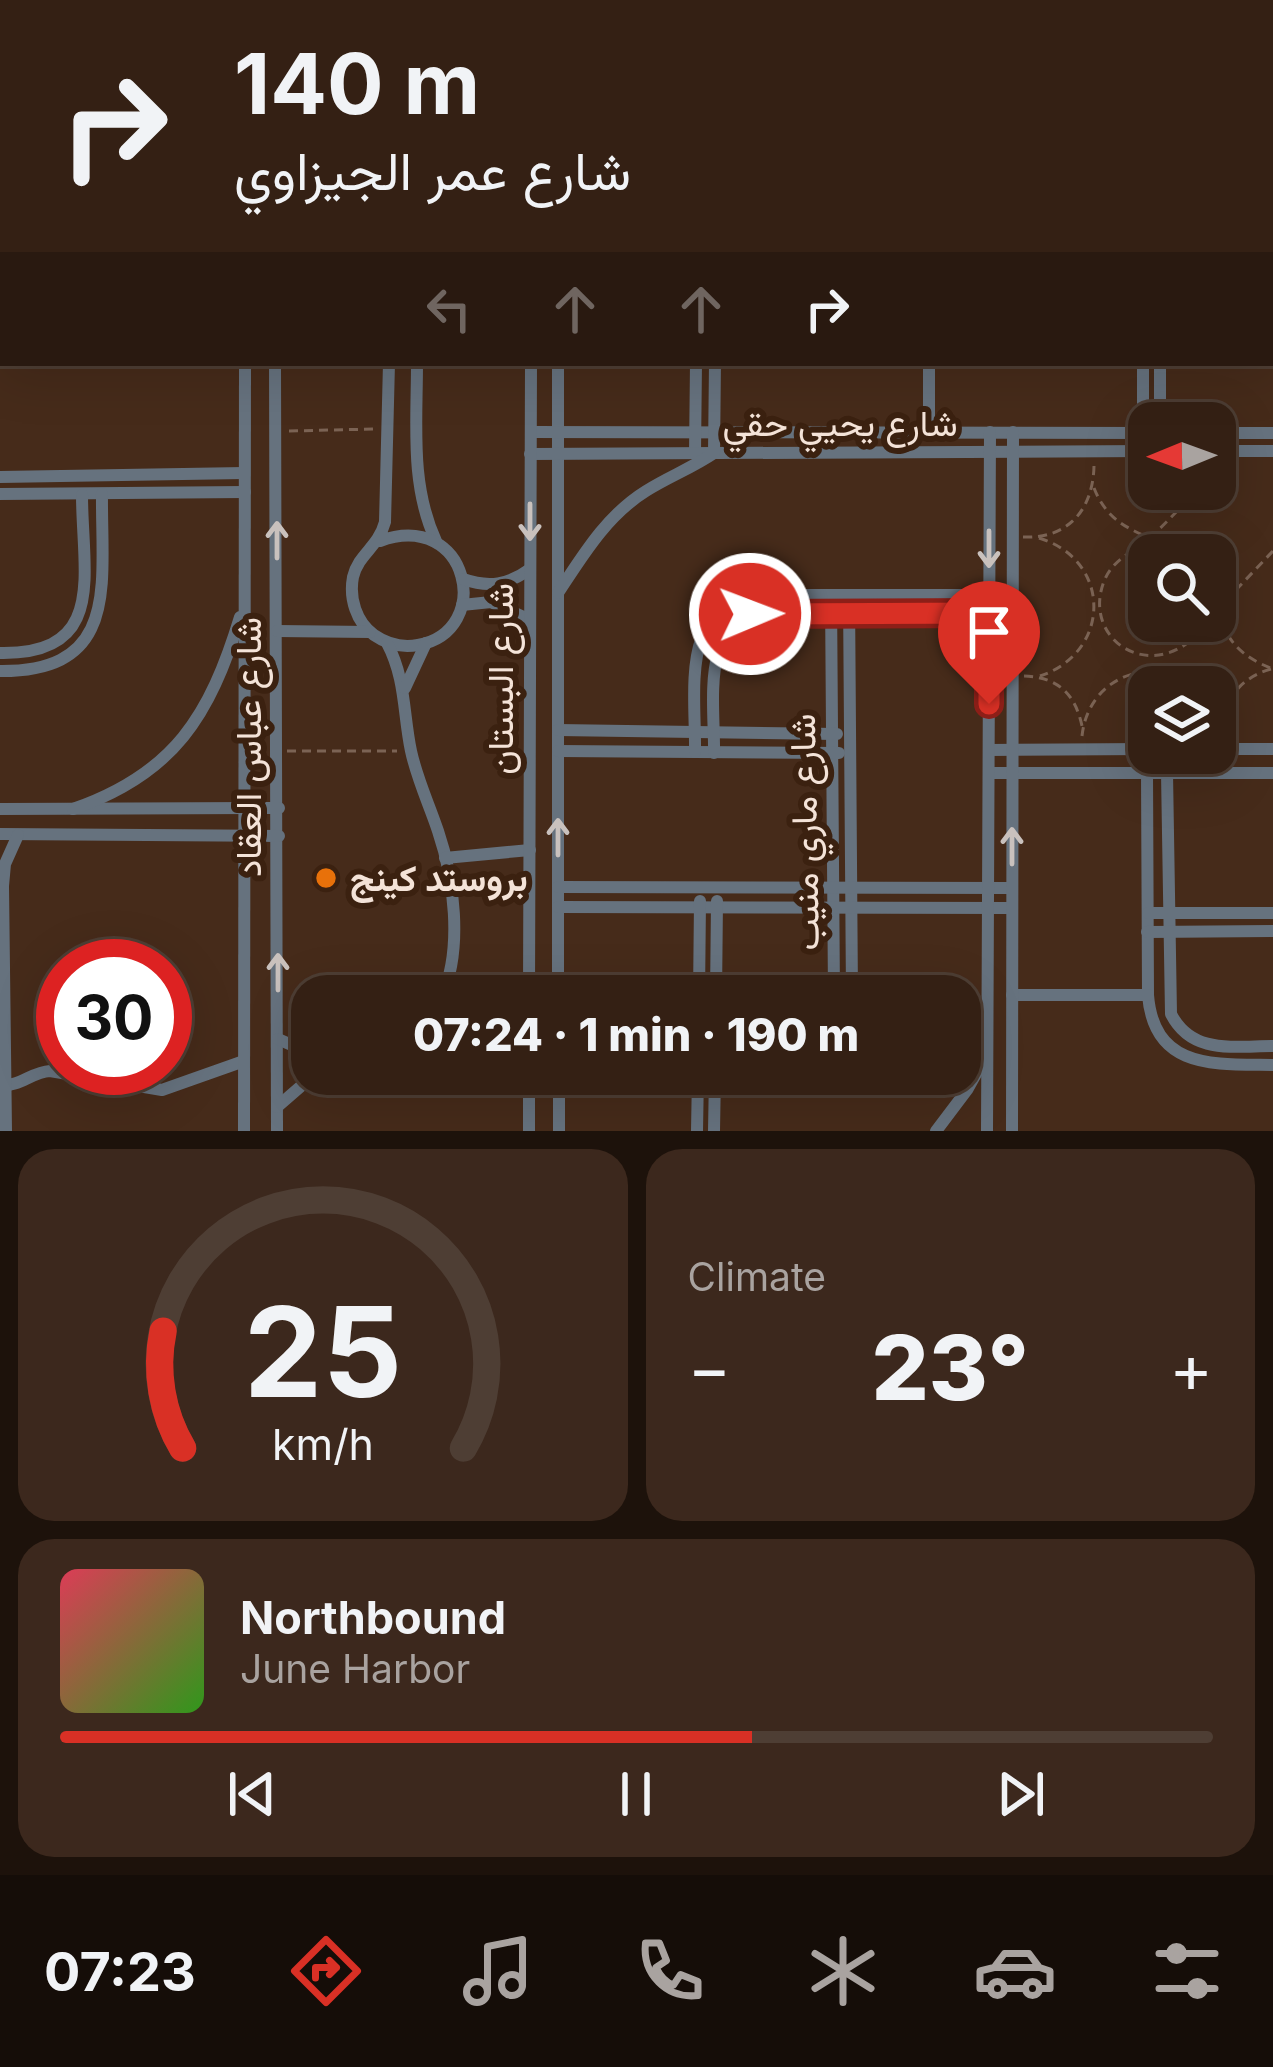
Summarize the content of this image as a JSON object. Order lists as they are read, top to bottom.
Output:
{
  "streets": {
    "street": [
      "شارع يحيي حقي",
      "شارع البستان",
      "شارع عباس العقاد",
      "شارع ماري منيب"
    ]
  },
  "crossings": [
    ["شارع يحيي حقي", "شارع البستان"]
  ],
  "places": ["بروستد كينج"],
  "north": "left",
  "page": {
    "turn": ["140 m", "شارع عمر الجيزاوي"],
    "limit": "30",
    "trip": "07:24 · 1 min · 190 m",
    "tile": "Climate",
    "heat": ["−", "23°", "+"],
    "song": ["Northbound", "June Harbor"],
    "tabs": "07:23",
    "gauge": ["25", "km/h"]
  }
}
